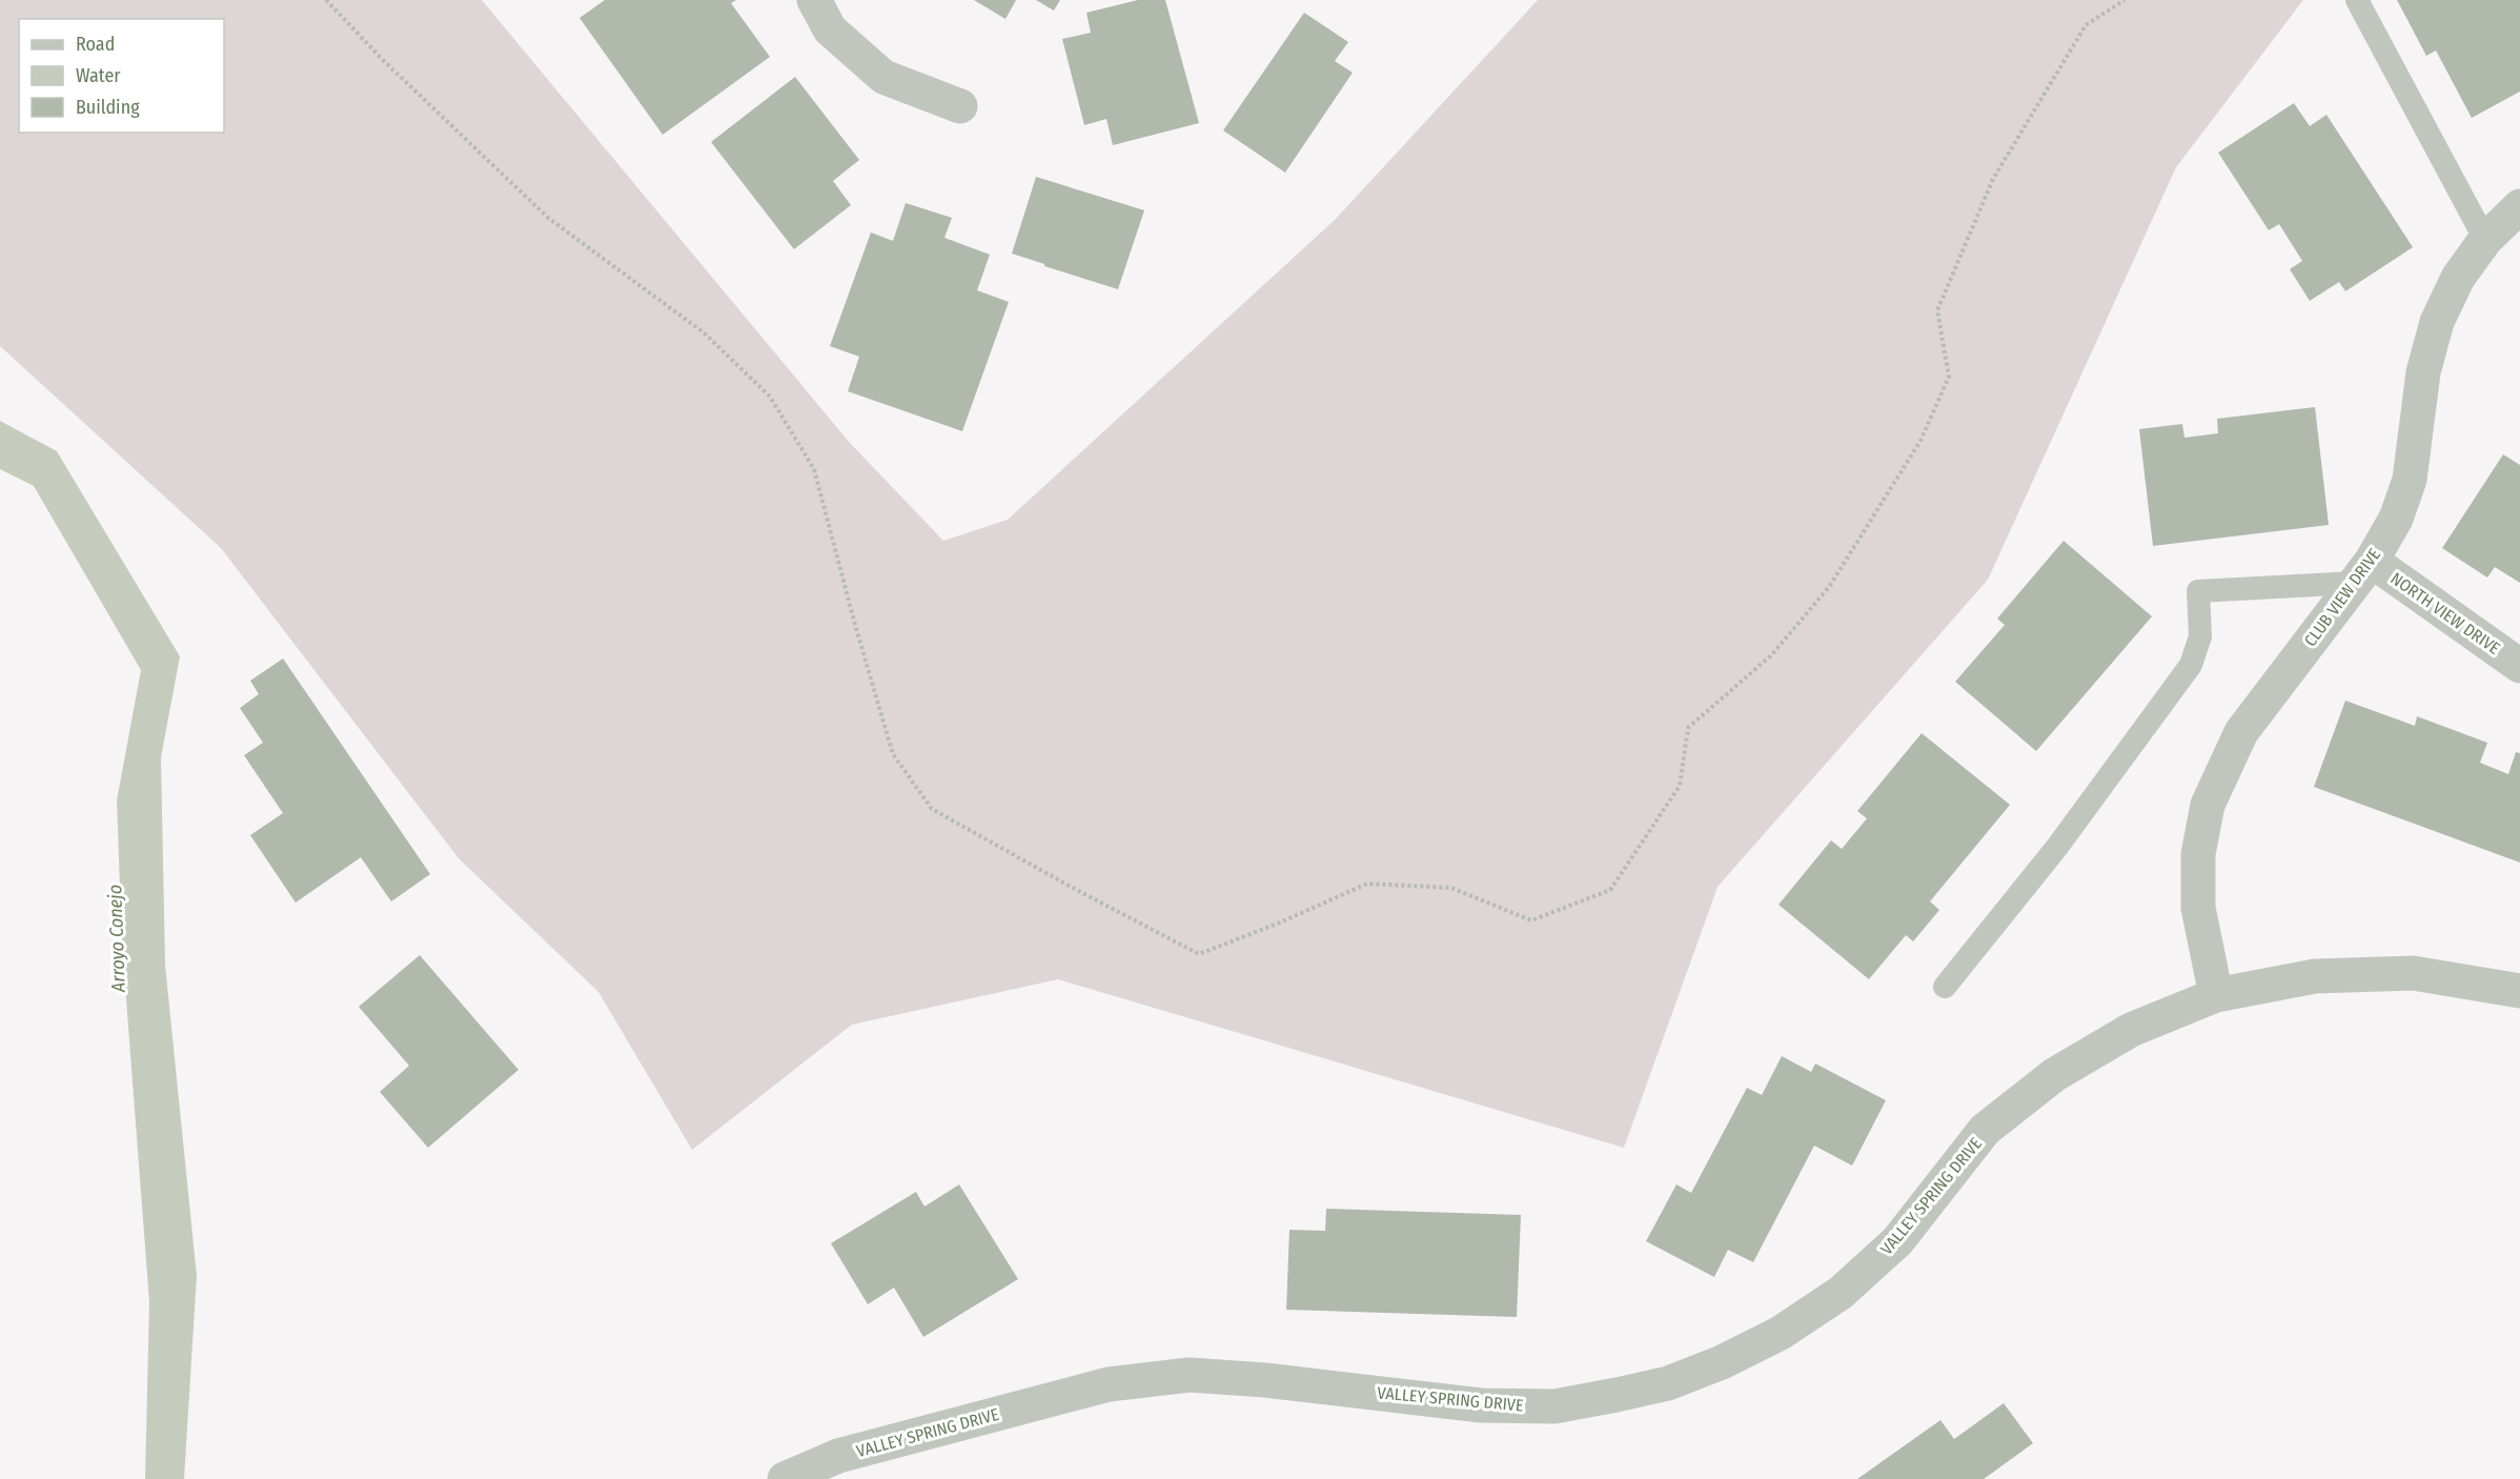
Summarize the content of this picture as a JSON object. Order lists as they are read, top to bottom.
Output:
{
  "streets": {
    "street": ["CLUB VIEW DRIVE", "NORTH VIEW DRIVE", "VALLEY SPRING DRIVE"]
  },
  "crossings": [
    ["CLUB VIEW DRIVE", "NORTH VIEW DRIVE"],
    ["CLUB VIEW DRIVE", "VALLEY SPRING DRIVE"]
  ],
  "water": ["Arroyo Conejo"],
  "legend": ["Road", "Water", "Building"]
}
